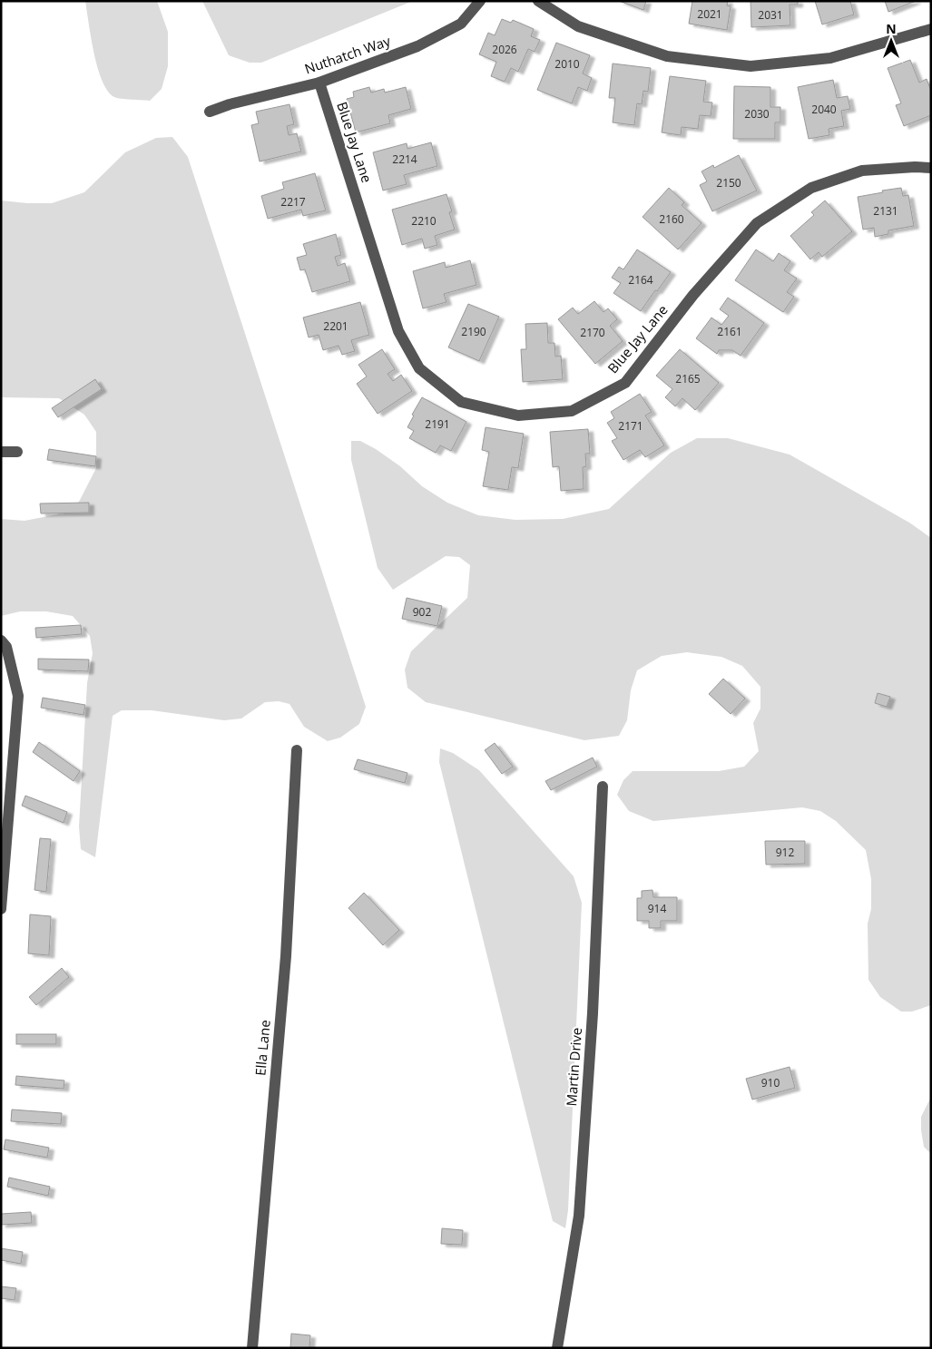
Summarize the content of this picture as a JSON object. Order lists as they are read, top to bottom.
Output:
{
  "streets": {
    "street": [
      "Nuthatch Way",
      "Blue Jay Lane",
      "Ella Lane",
      "Martin Drive"
    ]
  },
  "crossings": [
    ["Nuthatch Way", "Blue Jay Lane"]
  ],
  "house_numbers": [
    "2021",
    "2031",
    "2026",
    "2010",
    "2040",
    "2030",
    "2214",
    "2150",
    "2217",
    "2131",
    "2160",
    "2210",
    "2164",
    "2201",
    "2190",
    "2161",
    "2170",
    "2165",
    "2191",
    "2171",
    "902",
    "912",
    "914",
    "910"
  ],
  "north": "top"
}
